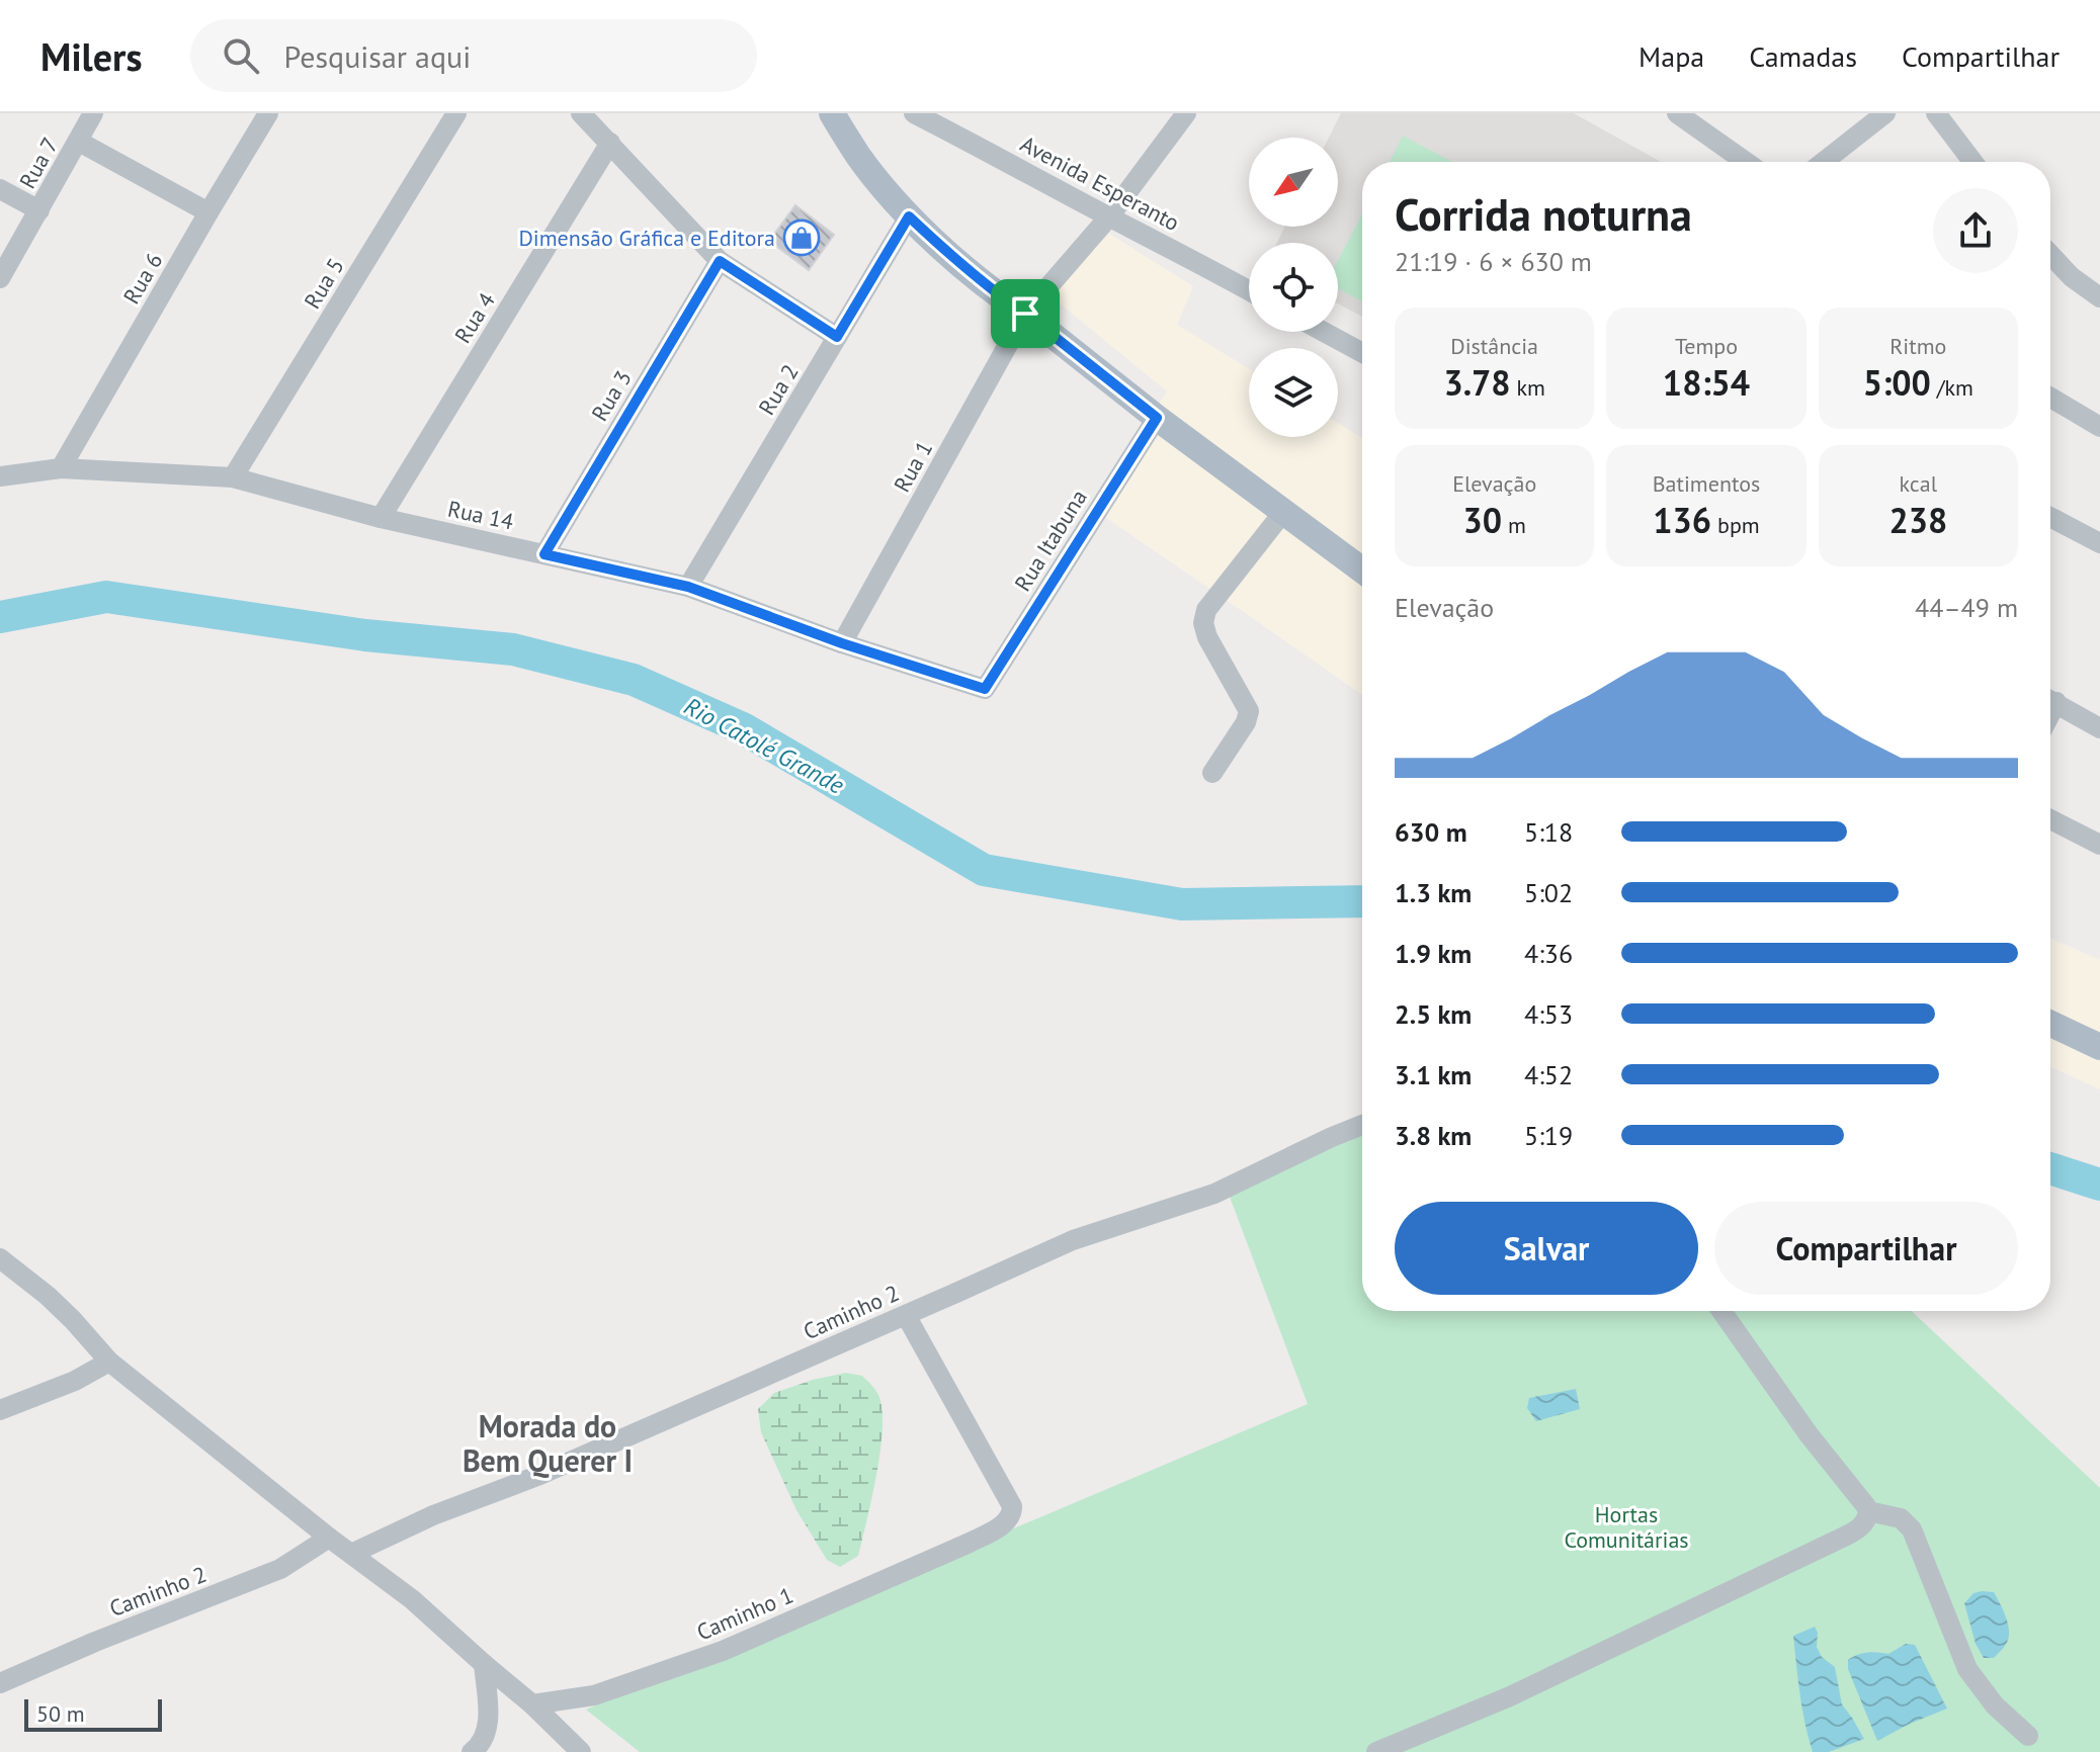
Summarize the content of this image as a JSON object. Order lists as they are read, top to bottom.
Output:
{
  "streets": {
    "street": [
      "Rua 7",
      "Avenida Esperanto",
      "Rua 6",
      "Rua 5",
      "Rua 4",
      "Rua 2",
      "Rua 3",
      "Rua 1",
      "Rua 14",
      "Rua Itabuna",
      "Caminho 2",
      "Caminho 1"
    ]
  },
  "crossings": [
    ["Avenida Esperanto", "Rua 1"],
    ["Rua 6", "Rua 14"],
    ["Rua 5", "Rua 14"],
    ["Rua 4", "Rua 14"],
    ["Rua 2", "Rua 14"],
    ["Rua 3", "Rua 14"],
    ["Rua 1", "Rua 14"],
    ["Rua 14", "Rua Itabuna"],
    ["Caminho 2", "Caminho 1"]
  ],
  "districts": ["Morada do Bem Querer I"],
  "water": ["Rio Catolé Grande"],
  "parks": ["Hortas Comunitárias"],
  "places": {
    "shop": ["Dimensão Gráfica e Editora"]
  },
  "scale_bar": "50 m",
  "north": "bottom left",
  "page": {
    "header": "Milers",
    "search": "Pesquisar aqui",
    "nav": ["Mapa", "Camadas", "Compartilhar"],
    "heading": ["Corrida noturna", "21:19 · 6 × 630 m"],
    "stats": [
      ["Distância", "3.78 km"],
      ["Tempo", "18:54"],
      ["Ritmo", "5:00 /km"],
      ["Elevação", "30 m"],
      ["Batimentos", "136 bpm"],
      ["kcal", "238"]
    ],
    "chart": ["Elevação", "44–49 m"],
    "list": [
      {
        "name": "630 m",
        "note": "5:18"
      },
      {
        "name": "1.3 km",
        "note": "5:02"
      },
      {
        "name": "1.9 km",
        "note": "4:36"
      },
      {
        "name": "2.5 km",
        "note": "4:53"
      },
      {
        "name": "3.1 km",
        "note": "4:52"
      },
      {
        "name": "3.8 km",
        "note": "5:19"
      }
    ],
    "buttons": ["Salvar", "Compartilhar"],
    "scale": "50 m"
  }
}
